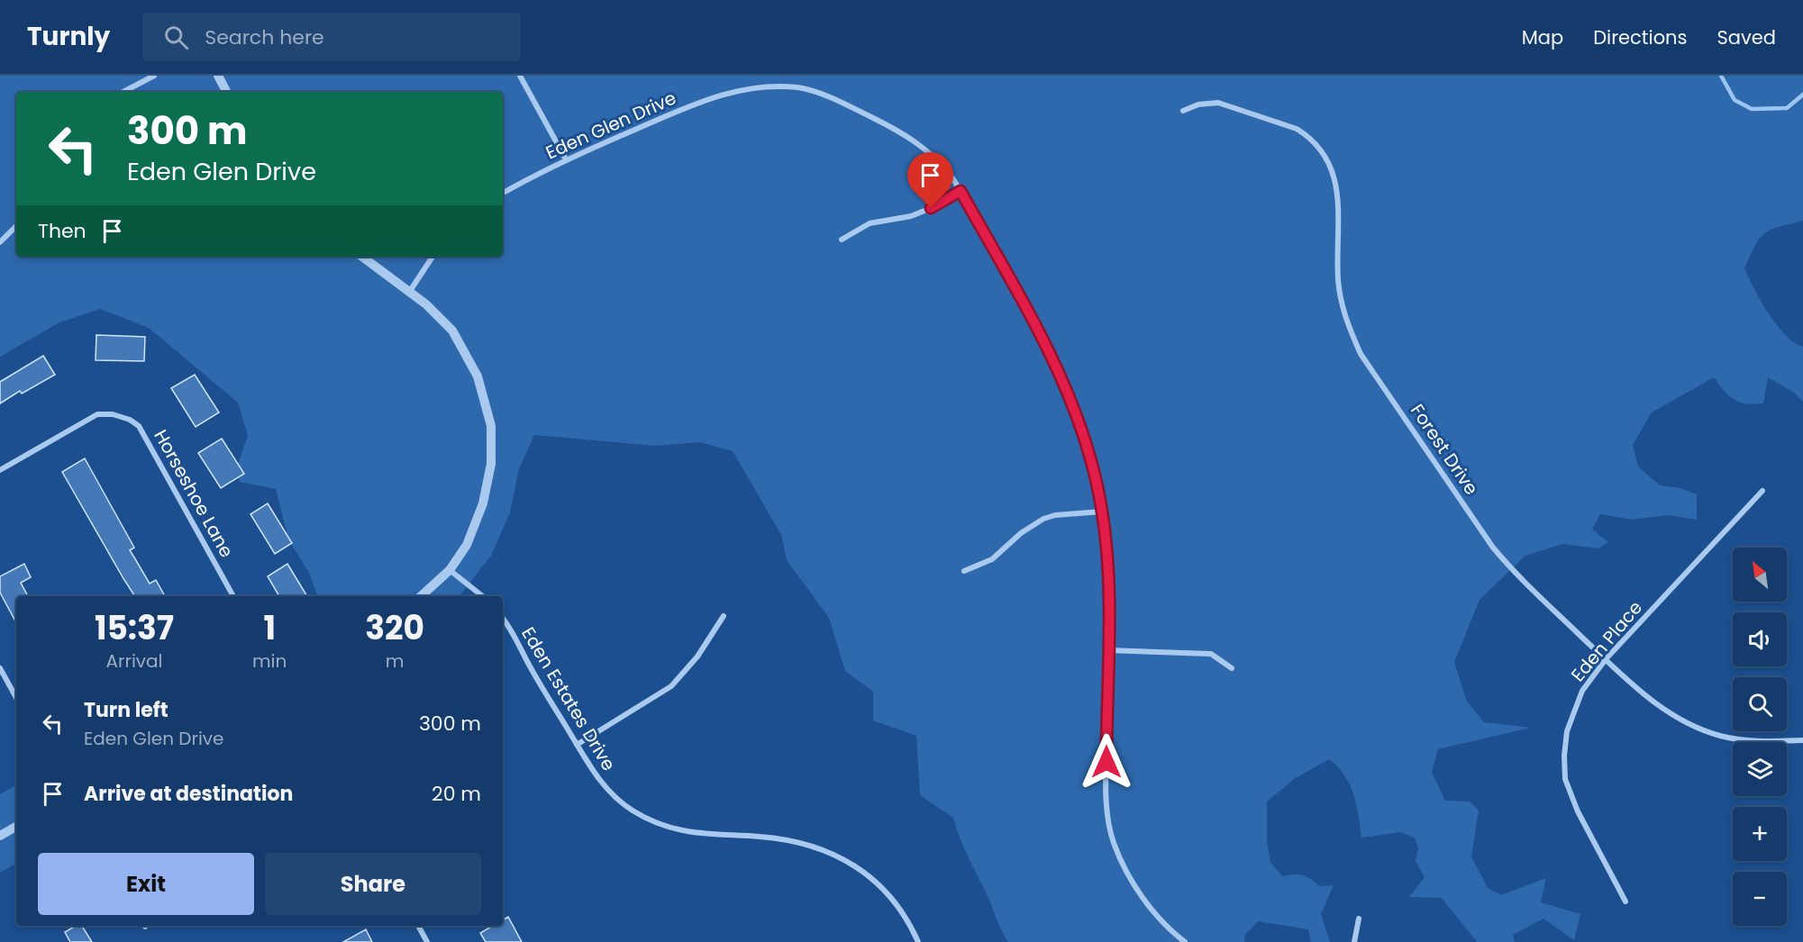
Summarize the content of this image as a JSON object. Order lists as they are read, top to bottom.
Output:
{
  "streets": {
    "street": [
      "Eden Glen Drive",
      "Forest Drive",
      "Horseshoe Lane",
      "Eden Place",
      "Eden Estates Drive"
    ]
  },
  "crossings": [
    ["Forest Drive", "Eden Place"]
  ],
  "north": "top left",
  "page": {
    "header": "Turnly",
    "search": "Search here",
    "nav": ["Map", "Directions", "Saved"],
    "turn": ["300 m", "Eden Glen Drive"],
    "then": "Then",
    "map_buttons": ["+", "−"],
    "eta": [
      "15:37",
      "Arrival",
      "1",
      "min",
      "320",
      "m"
    ],
    "list": [
      {
        "name": "Turn left",
        "note": "Eden Glen Drive",
        "value": "300 m"
      },
      {
        "name": "Arrive at destination",
        "value": "20 m"
      }
    ],
    "buttons": ["Exit", "Share"]
  }
}
